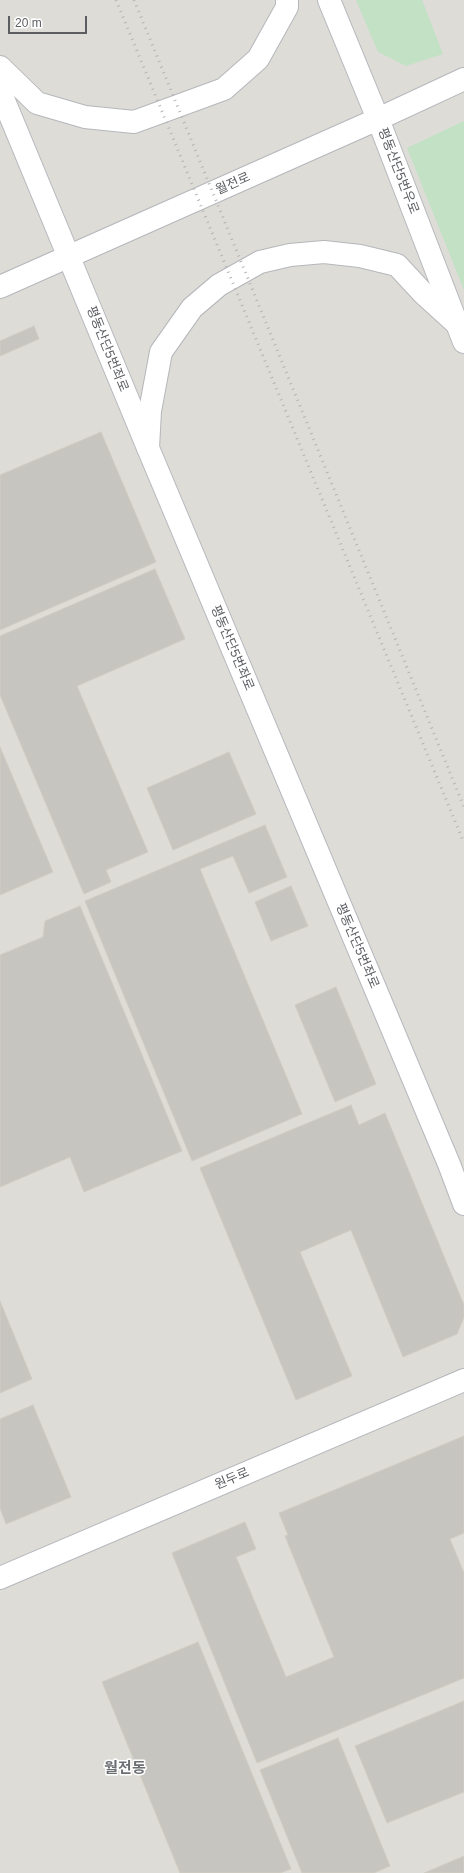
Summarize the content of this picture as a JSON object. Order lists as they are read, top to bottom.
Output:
{
  "streets": {
    "street": [
      "평동산단5번우로",
      "월전로",
      "평동산단5번좌로",
      "원두로"
    ]
  },
  "crossings": [
    ["평동산단5번우로", "월전로"],
    ["월전로", "평동산단5번좌로"]
  ],
  "districts": ["월전동"],
  "scale_bar": "20 m"
}
